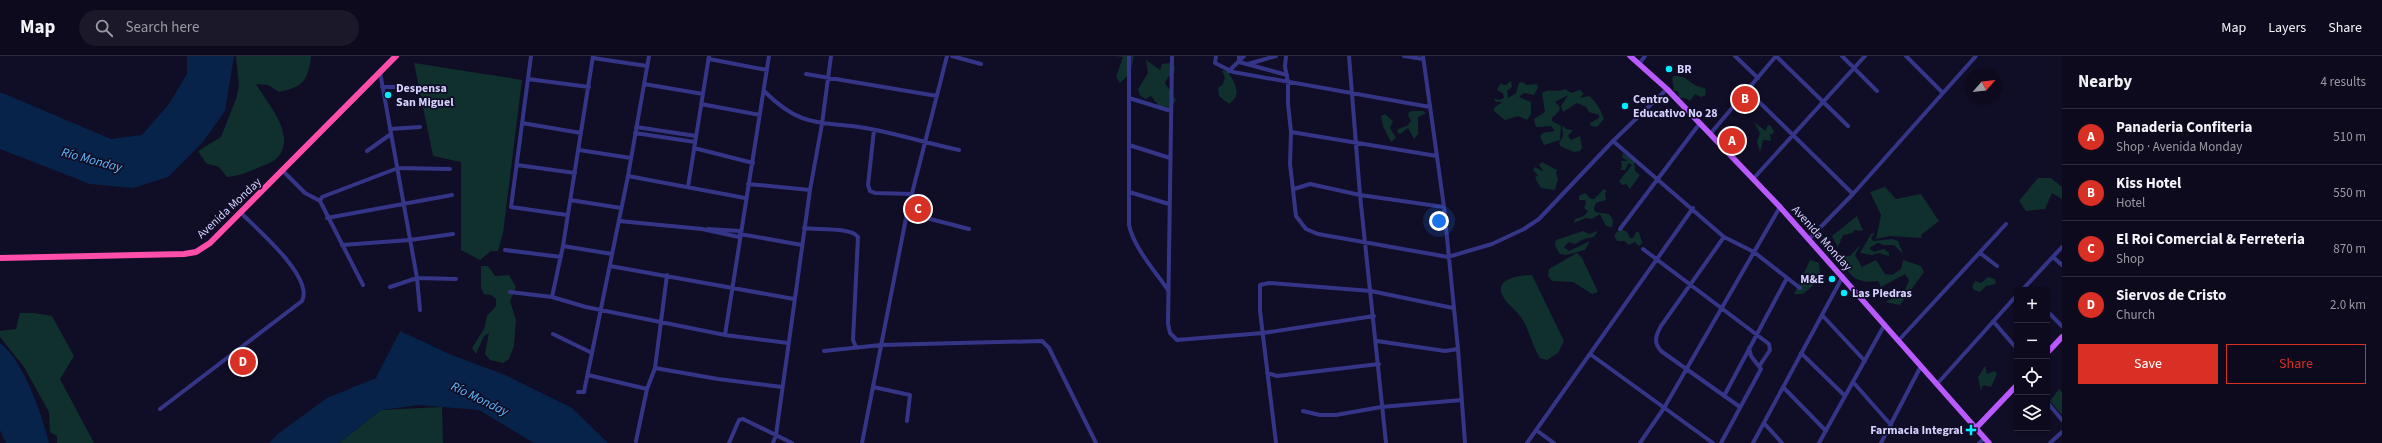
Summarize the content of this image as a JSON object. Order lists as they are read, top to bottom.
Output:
{
  "streets": {
    "highway": ["Avenida Monday"]
  },
  "water": ["Río Monday"],
  "places": {
    "other": [
      "BR",
      "Despensa San Miguel",
      "Centro Educativo No 28",
      "M&E",
      "Las Piedras"
    ],
    "health": ["Farmacia Integral"]
  },
  "north": "top right",
  "page": {
    "header": "Map",
    "search": "Search here",
    "nav": ["Map", "Layers", "Share"],
    "heading": ["Nearby", "4 results"],
    "pins": [
      "B",
      "A",
      "C",
      "D"
    ],
    "list": [
      {
        "mark": "A",
        "name": "Panaderia Confiteria",
        "note": "Shop · Avenida Monday",
        "value": "510 m"
      },
      {
        "mark": "B",
        "name": "Kiss Hotel",
        "note": "Hotel",
        "value": "550 m"
      },
      {
        "mark": "C",
        "name": "El Roi Comercial & Ferreteria",
        "note": "Shop",
        "value": "870 m"
      },
      {
        "mark": "D",
        "name": "Siervos de Cristo",
        "note": "Church",
        "value": "2.0 km"
      }
    ],
    "map_buttons": ["+", "−"],
    "buttons": ["Save", "Share"]
  }
}
